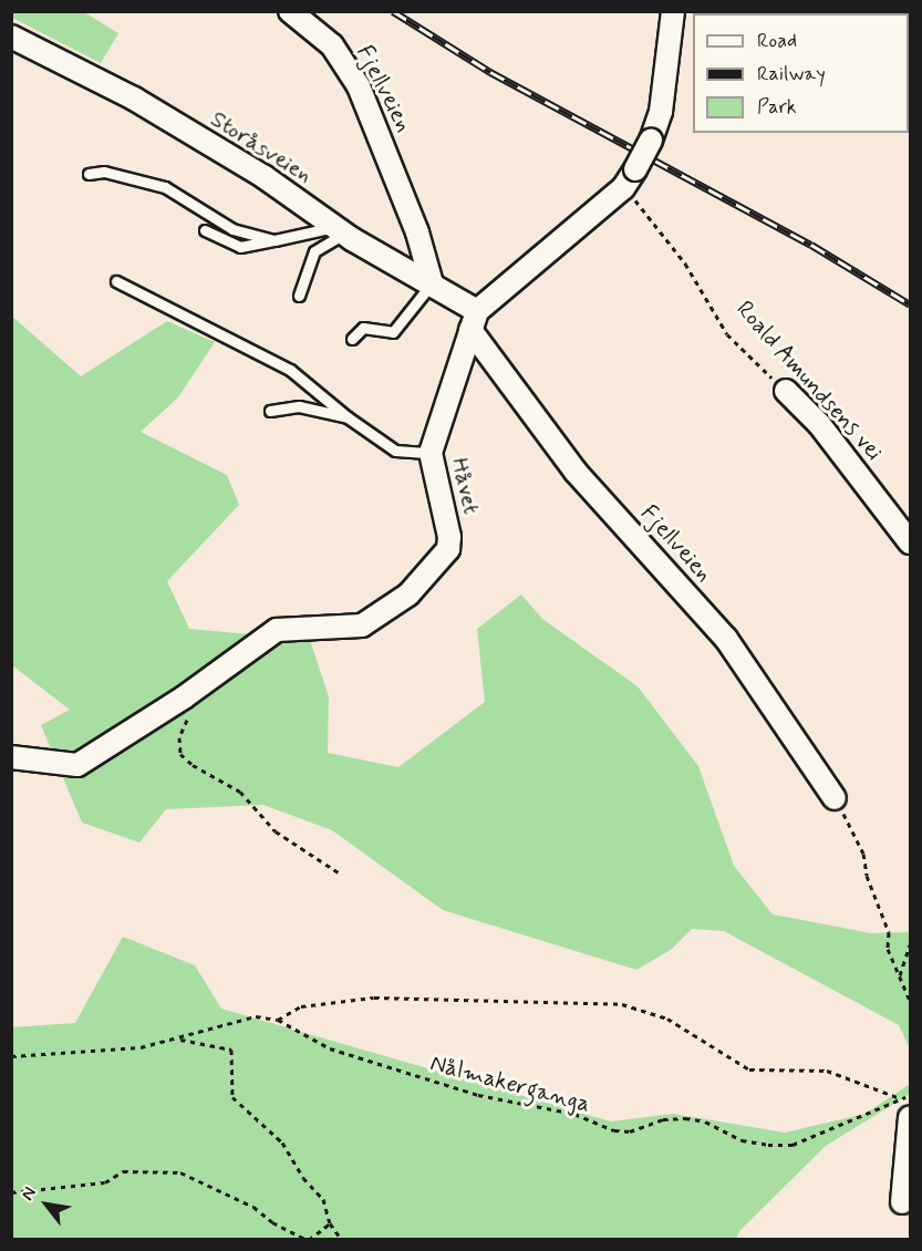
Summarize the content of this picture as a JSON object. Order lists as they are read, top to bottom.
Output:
{
  "streets": {
    "street": [
      "Fjellveien",
      "Storåsveien",
      "Roald Amundsens vei",
      "Håvet"
    ],
    "path": ["Nålmakerganga"]
  },
  "crossings": [
    ["Fjellveien", "Storåsveien"],
    ["Fjellveien", "Håvet"],
    ["Storåsveien", "Håvet"]
  ],
  "legend": ["Road", "Railway", "Park"],
  "north": "top left"
}
